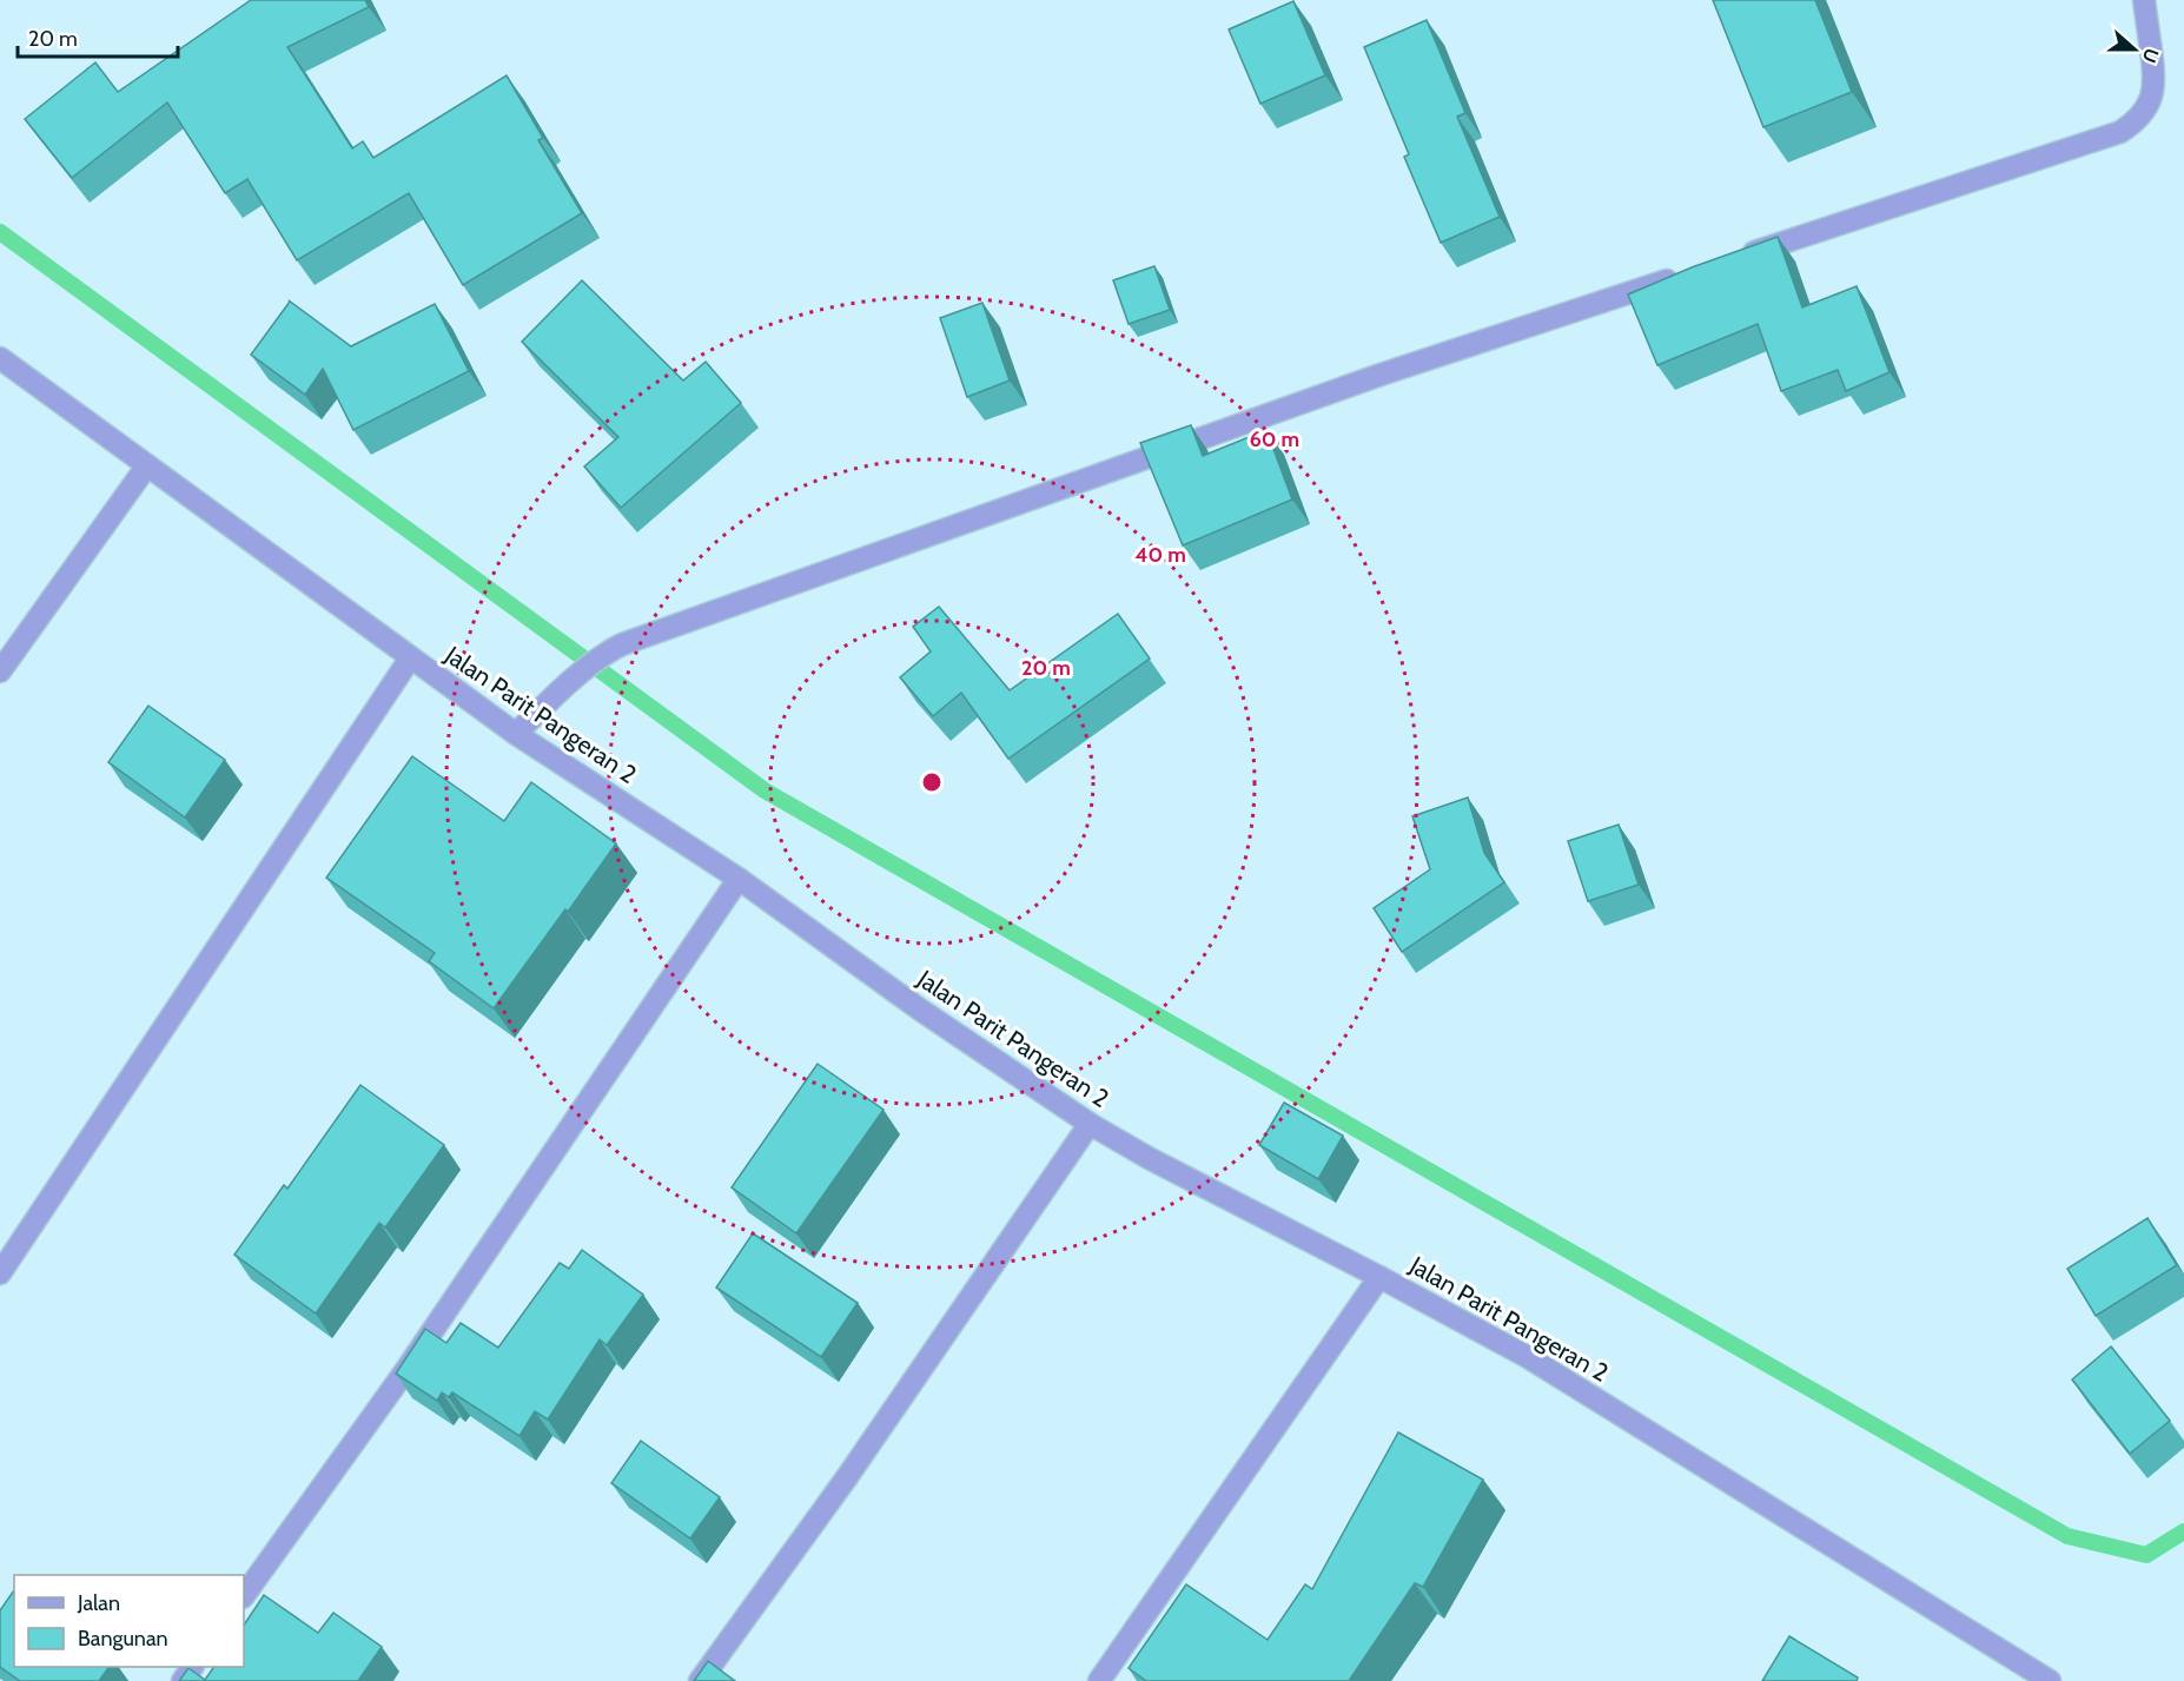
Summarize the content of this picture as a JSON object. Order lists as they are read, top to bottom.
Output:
{
  "streets": {
    "street": ["Jalan Parit Pangeran 2"]
  },
  "legend": ["Jalan", "Bangunan"],
  "scale_bar": "20 m",
  "north": "right",
  "rings": ["60 m", "40 m", "20 m"]
}
